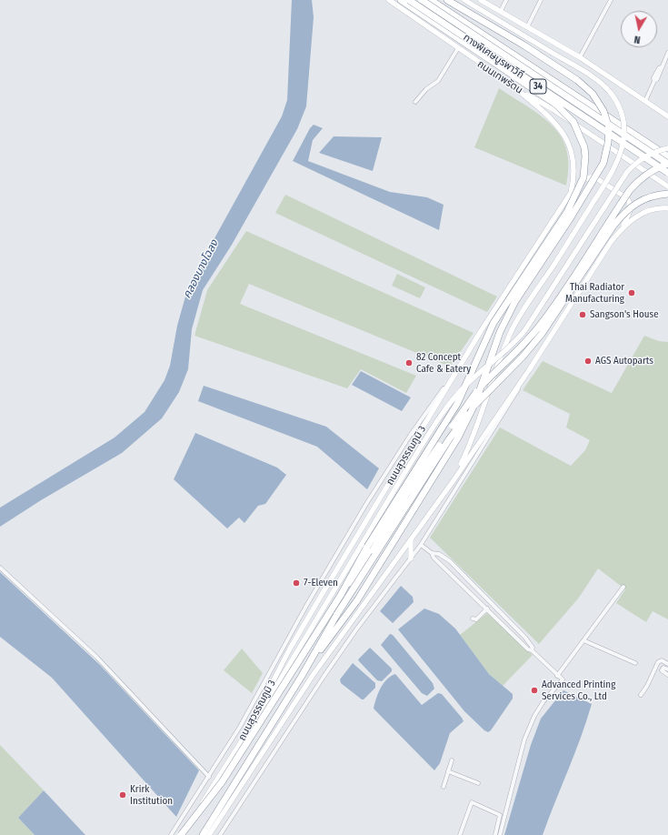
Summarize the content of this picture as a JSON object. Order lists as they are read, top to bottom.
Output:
{
  "streets": {
    "highway": ["ทางพิเศษบูรพาวิถี", "34"],
    "main road": ["ถนนเทพรัตน", "ถนนสุวรรณภูมิ 3"]
  },
  "crossings": [
    ["ถนนเทพรัตน", "ถนนสุวรรณภูมิ 3"]
  ],
  "water": ["คลองบางโฉลง"],
  "places": [
    "Thai Radiator Manufacturing",
    "Sangson's House",
    "AGS Autoparts",
    "82 Concept Cafe & Eatery",
    "7-Eleven",
    "Advanced Printing Services Co., Ltd",
    "Krirk Institution"
  ],
  "north": "bottom"
}
